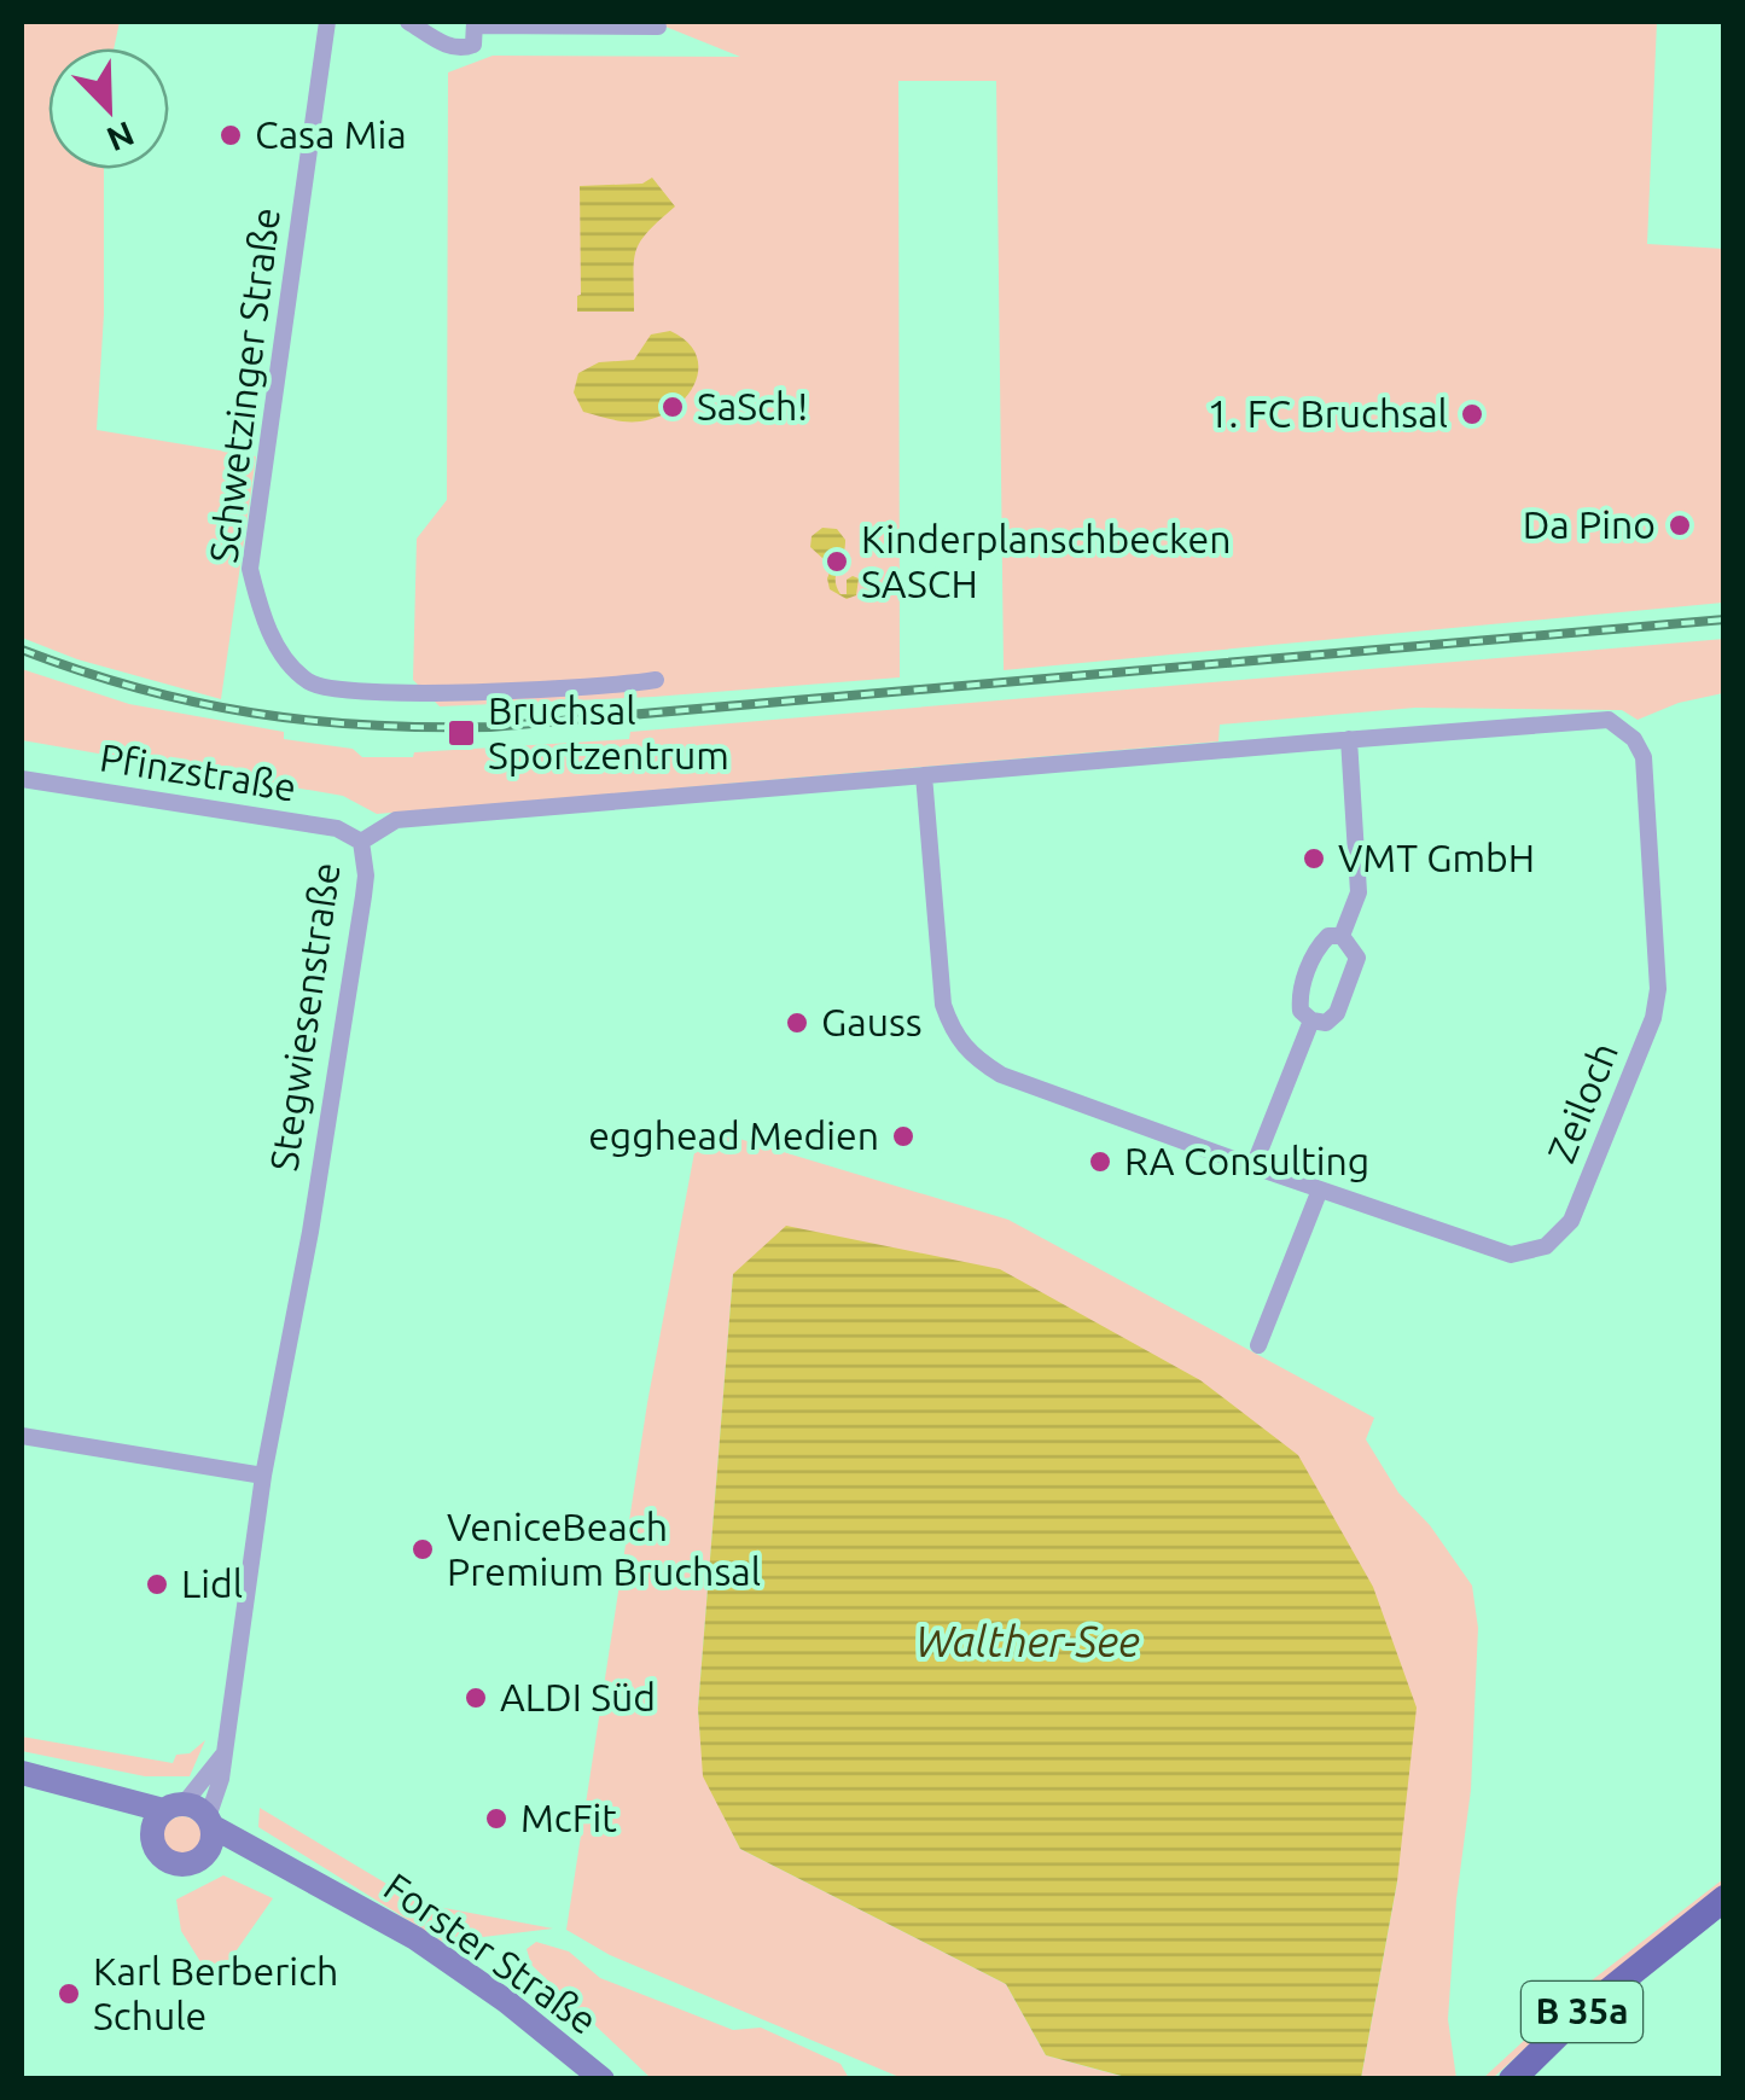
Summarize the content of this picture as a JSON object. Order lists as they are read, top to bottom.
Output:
{
  "streets": {
    "main road": ["B 35a"],
    "street": [
      "Schwetzinger Straße",
      "Pfinzstraße",
      "Stegwiesenstraße",
      "Zeiloch",
      "Forster Straße"
    ]
  },
  "crossings": [
    ["Pfinzstraße", "Stegwiesenstraße"],
    ["Stegwiesenstraße", "Zeiloch"],
    ["Stegwiesenstraße", "Forster Straße"]
  ],
  "water": ["Walther-See"],
  "places": {
    "other": [
      "Casa Mia",
      "SaSch!",
      "1. FC Bruchsal",
      "Da Pino",
      "Kinderplanschbecken SASCH",
      "VMT GmbH",
      "Gauss",
      "egghead Medien",
      "RA Consulting",
      "VeniceBeach Premium Bruchsal",
      "Lidl",
      "ALDI Süd",
      "McFit",
      "Karl Berberich Schule"
    ],
    "transit": ["Bruchsal Sportzentrum"]
  },
  "north": "bottom right"
}
